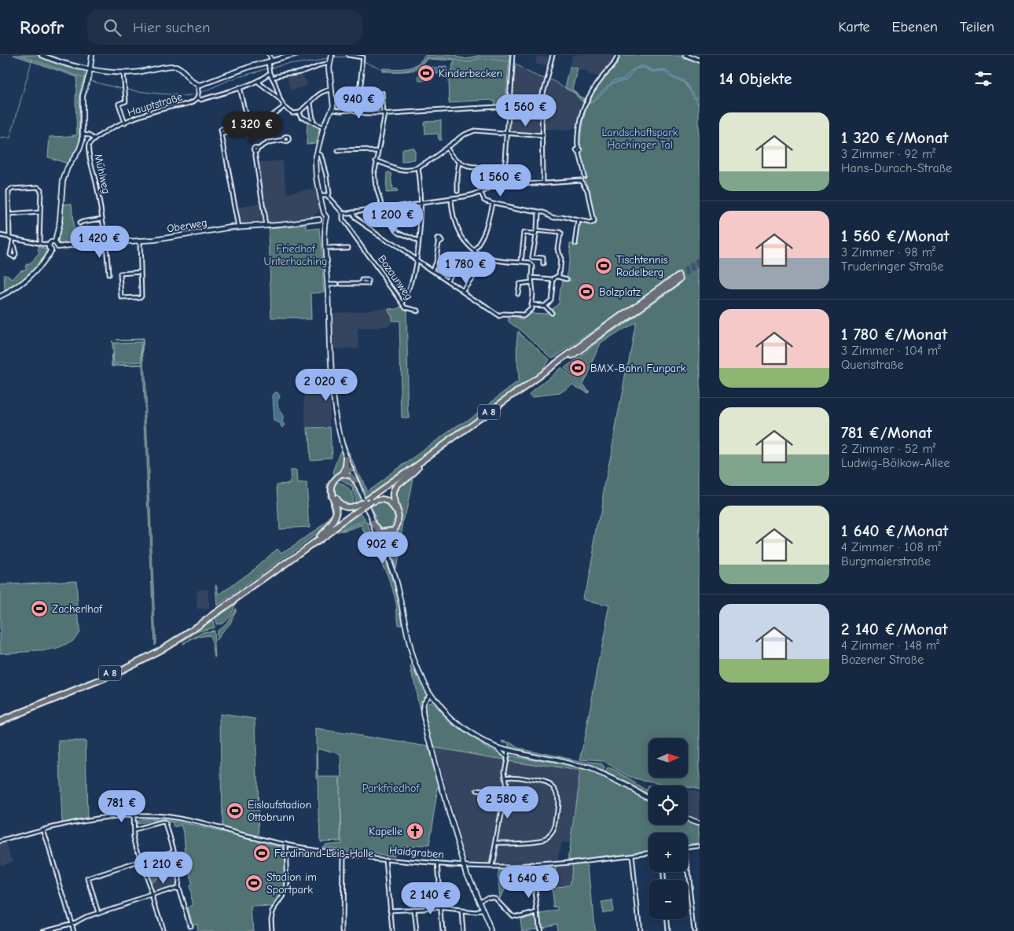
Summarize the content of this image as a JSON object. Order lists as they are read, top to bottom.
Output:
{
  "streets": {
    "highway": ["A 8"],
    "main road": ["Oberweg"],
    "street": [
      "Hauptstraße",
      "Mühlweg",
      "Bozaunweg",
      "Haidgraben"
    ]
  },
  "crossings": [
    ["Hauptstraße", "Mühlweg"],
    ["Mühlweg", "Oberweg"]
  ],
  "parks": ["Landschaftspark Hachinger Tal", "Friedhof Unterhaching", "Parkfriedhof"],
  "places": {
    "sports": [
      "Kinderbecken",
      "Tischtennis Rodelberg",
      "Bolzplatz",
      "BMX-Bahn Funpark",
      "Zacherlhof",
      "Eislaufstadion Ottobrunn",
      "Ferdinand-Leiß-Halle",
      "Stadion im Sportpark"
    ],
    "church": ["Kapelle"]
  },
  "north": "right",
  "page": {
    "header": "Roofr",
    "search": "Hier suchen",
    "nav": ["Karte", "Ebenen", "Teilen"],
    "heading": "14 Objekte",
    "price": [
      "940 €",
      "1 560 €",
      "1 320 €",
      "1 560 €",
      "1 200 €",
      "1 420 €",
      "1 780 €",
      "2 020 €",
      "902 €",
      "2 580 €",
      "781 €",
      "1 210 €",
      "1 640 €",
      "2 140 €"
    ],
    "list": [
      {
        "name": "1 320 €/Monat",
        "note": "3 Zimmer · 92 m² · Hans-Durach-Straße"
      },
      {
        "name": "1 560 €/Monat",
        "note": "3 Zimmer · 98 m² · Truderinger Straße"
      },
      {
        "name": "1 780 €/Monat",
        "note": "3 Zimmer · 104 m² · Queristraße"
      },
      {
        "name": "781 €/Monat",
        "note": "2 Zimmer · 52 m² · Ludwig-Bölkow-Allee"
      },
      {
        "name": "1 640 €/Monat",
        "note": "4 Zimmer · 108 m² · Burgmaierstraße"
      },
      {
        "name": "2 140 €/Monat",
        "note": "4 Zimmer · 148 m² · Bozener Straße"
      }
    ],
    "map_buttons": ["+", "−"]
  }
}
